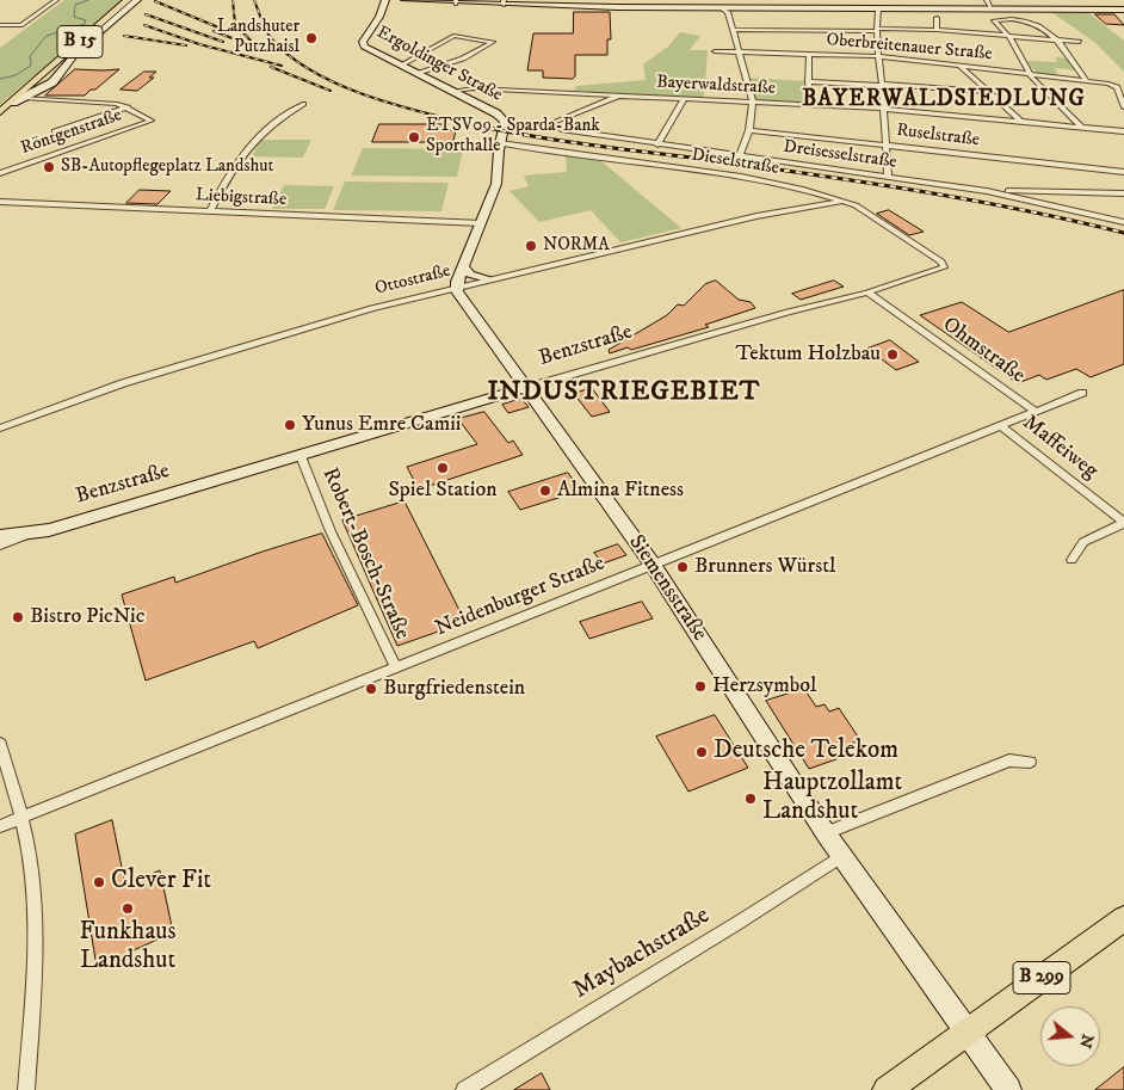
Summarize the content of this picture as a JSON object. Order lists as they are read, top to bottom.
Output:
{
  "streets": {
    "main road": [
      "B 15",
      "Ergoldinger Straße",
      "Benzstraße",
      "Siemensstraße",
      "B 299"
    ],
    "street": [
      "Oberbreitenauer Straße",
      "Bayerwaldstraße",
      "Röntgenstraße",
      "Ruselstraße",
      "Dreisesselstraße",
      "Dieselstraße",
      "Liebigstraße",
      "Ottostraße",
      "Ohmstraße",
      "Maffeiweg",
      "Robert-Bosch-Straße",
      "Neidenburger Straße",
      "Maybachstraße"
    ]
  },
  "crossings": [
    ["Ergoldinger Straße", "Bayerwaldstraße"],
    ["Ergoldinger Straße", "Dieselstraße"],
    ["Dieselstraße", "Ottostraße"],
    ["Dieselstraße", "Benzstraße"],
    ["Ottostraße", "Siemensstraße"],
    ["Benzstraße", "Ohmstraße"],
    ["Benzstraße", "Robert-Bosch-Straße"],
    ["Benzstraße", "Siemensstraße"],
    ["Ohmstraße", "Neidenburger Straße"],
    ["Maffeiweg", "Neidenburger Straße"],
    ["Robert-Bosch-Straße", "Neidenburger Straße"],
    ["Siemensstraße", "Neidenburger Straße"],
    ["Siemensstraße", "Maybachstraße"],
    ["Siemensstraße", "B 299"]
  ],
  "districts": ["BAYERWALDSIEDLUNG", "INDUSTRIEGEBIET"],
  "places": [
    "Landshuter Putzhaisl",
    "ETSV09 - Sparda-Bank Sporthalle",
    "SB-Autopflegeplatz Landshut",
    "NORMA",
    "Tektum Holzbau",
    "Yunus Emre Camii",
    "Spiel Station",
    "Almina Fitness",
    "Brunners Würstl",
    "Bistro PicNic",
    "Herzsymbol",
    "Burgfriedenstein",
    "Deutsche Telekom",
    "Hauptzollamt Landshut",
    "Clever Fit",
    "Funkhaus Landshut"
  ],
  "north": "right"
}
